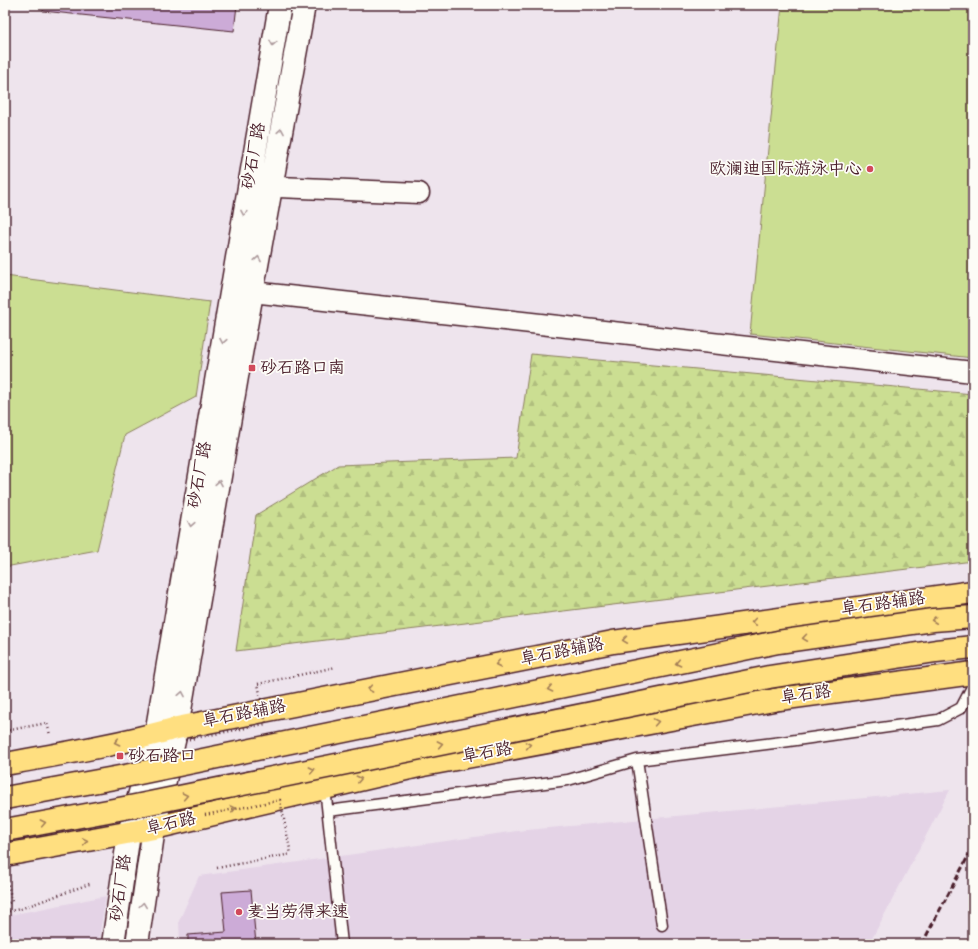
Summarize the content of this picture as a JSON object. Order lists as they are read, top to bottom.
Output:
{
  "streets": {
    "main road": ["阜石路辅路", "阜石路"],
    "street": ["砂石厂路"]
  },
  "crossings": [
    ["砂石厂路", "阜石路辅路"],
    ["砂石厂路", "阜石路"]
  ],
  "places": {
    "other": ["欧澜迪国际游泳中心", "麦当劳得来速"],
    "transit": ["砂石路口南", "砂石路口"]
  }
}
